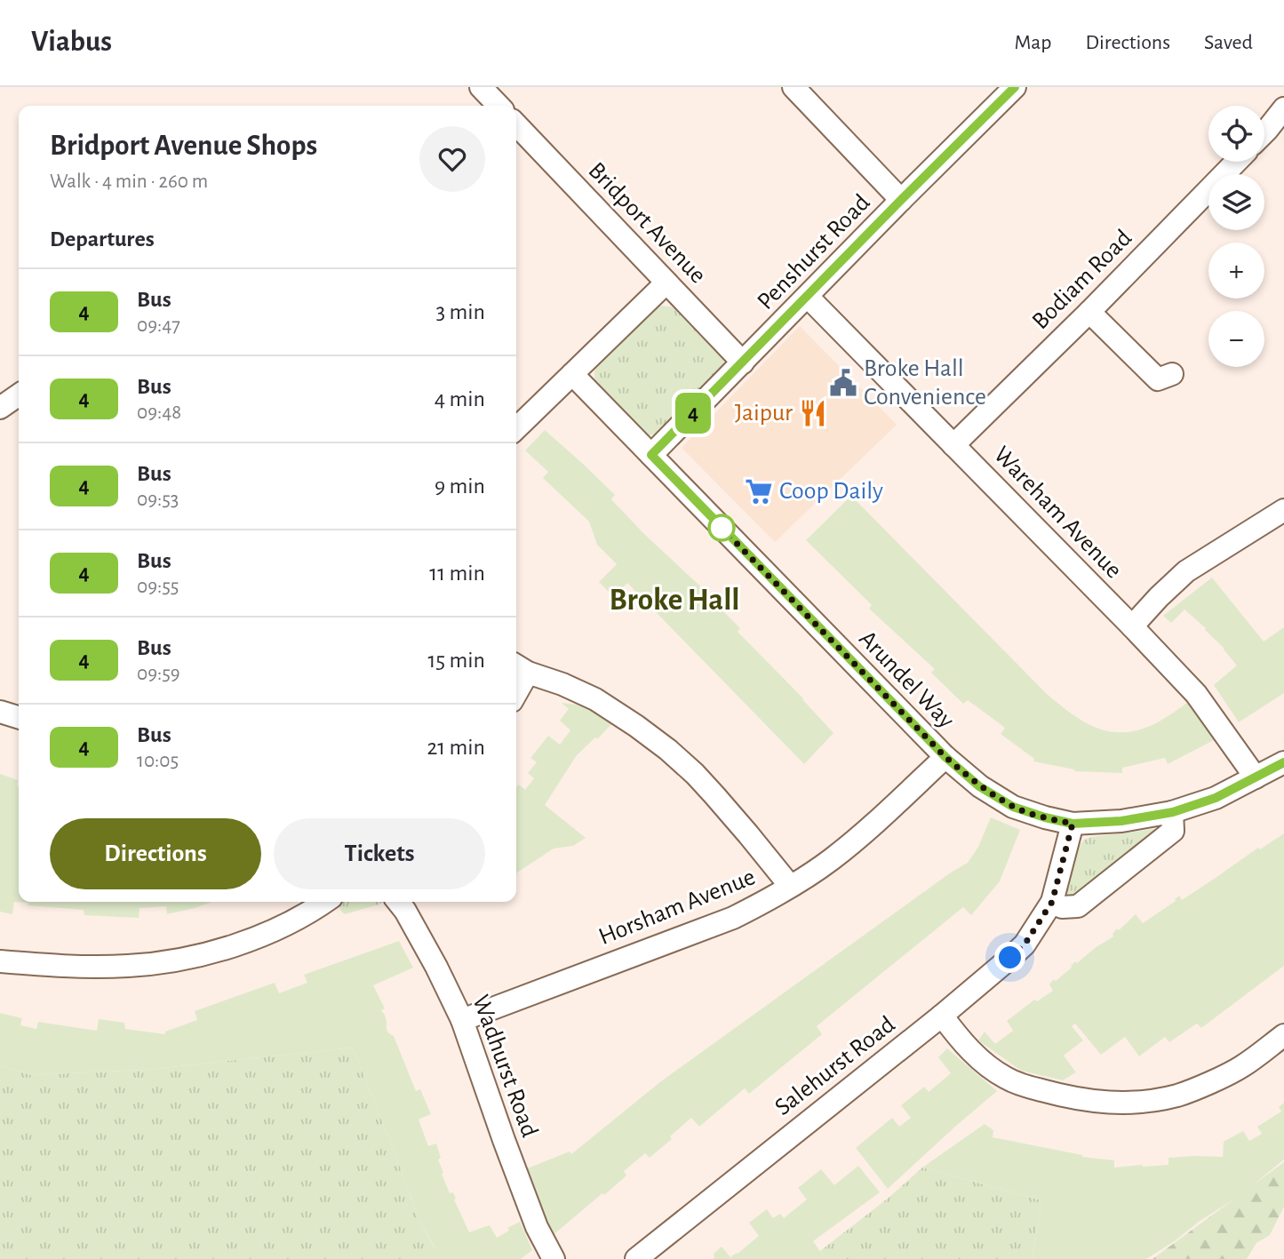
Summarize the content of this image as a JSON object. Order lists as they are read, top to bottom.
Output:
{
  "streets": {
    "street": [
      "Bridport Avenue",
      "Penshurst Road",
      "Bodiam Road",
      "Wareham Avenue",
      "Arundel Way",
      "Horsham Avenue",
      "Wadhurst Road",
      "Salehurst Road"
    ]
  },
  "crossings": [
    ["Bridport Avenue", "Penshurst Road"],
    ["Penshurst Road", "Wareham Avenue"],
    ["Penshurst Road", "Arundel Way"],
    ["Bodiam Road", "Wareham Avenue"],
    ["Wareham Avenue", "Arundel Way"],
    ["Arundel Way", "Horsham Avenue"],
    ["Arundel Way", "Salehurst Road"],
    ["Horsham Avenue", "Wadhurst Road"]
  ],
  "districts": ["Broke Hall"],
  "places": {
    "public building": ["Broke Hall Convenience"],
    "restaurant": ["Jaipur"],
    "supermarket": ["Coop Daily"]
  },
  "lines": ["bus line 4"],
  "page": {
    "header": "Viabus",
    "nav": ["Map", "Directions", "Saved"],
    "on_map": "4",
    "map_buttons": ["+", "−"],
    "heading": [
      ["Bridport Avenue Shops", "Walk · 4 min · 260 m"],
      "Departures"
    ],
    "list": [
      {
        "mark": "4",
        "name": "Bus",
        "note": "09:47",
        "value": "3 min"
      },
      {
        "mark": "4",
        "name": "Bus",
        "note": "09:48",
        "value": "4 min"
      },
      {
        "mark": "4",
        "name": "Bus",
        "note": "09:53",
        "value": "9 min"
      },
      {
        "mark": "4",
        "name": "Bus",
        "note": "09:55",
        "value": "11 min"
      },
      {
        "mark": "4",
        "name": "Bus",
        "note": "09:59",
        "value": "15 min"
      },
      {
        "mark": "4",
        "name": "Bus",
        "note": "10:05",
        "value": "21 min"
      }
    ],
    "buttons": ["Directions", "Tickets"]
  }
}
